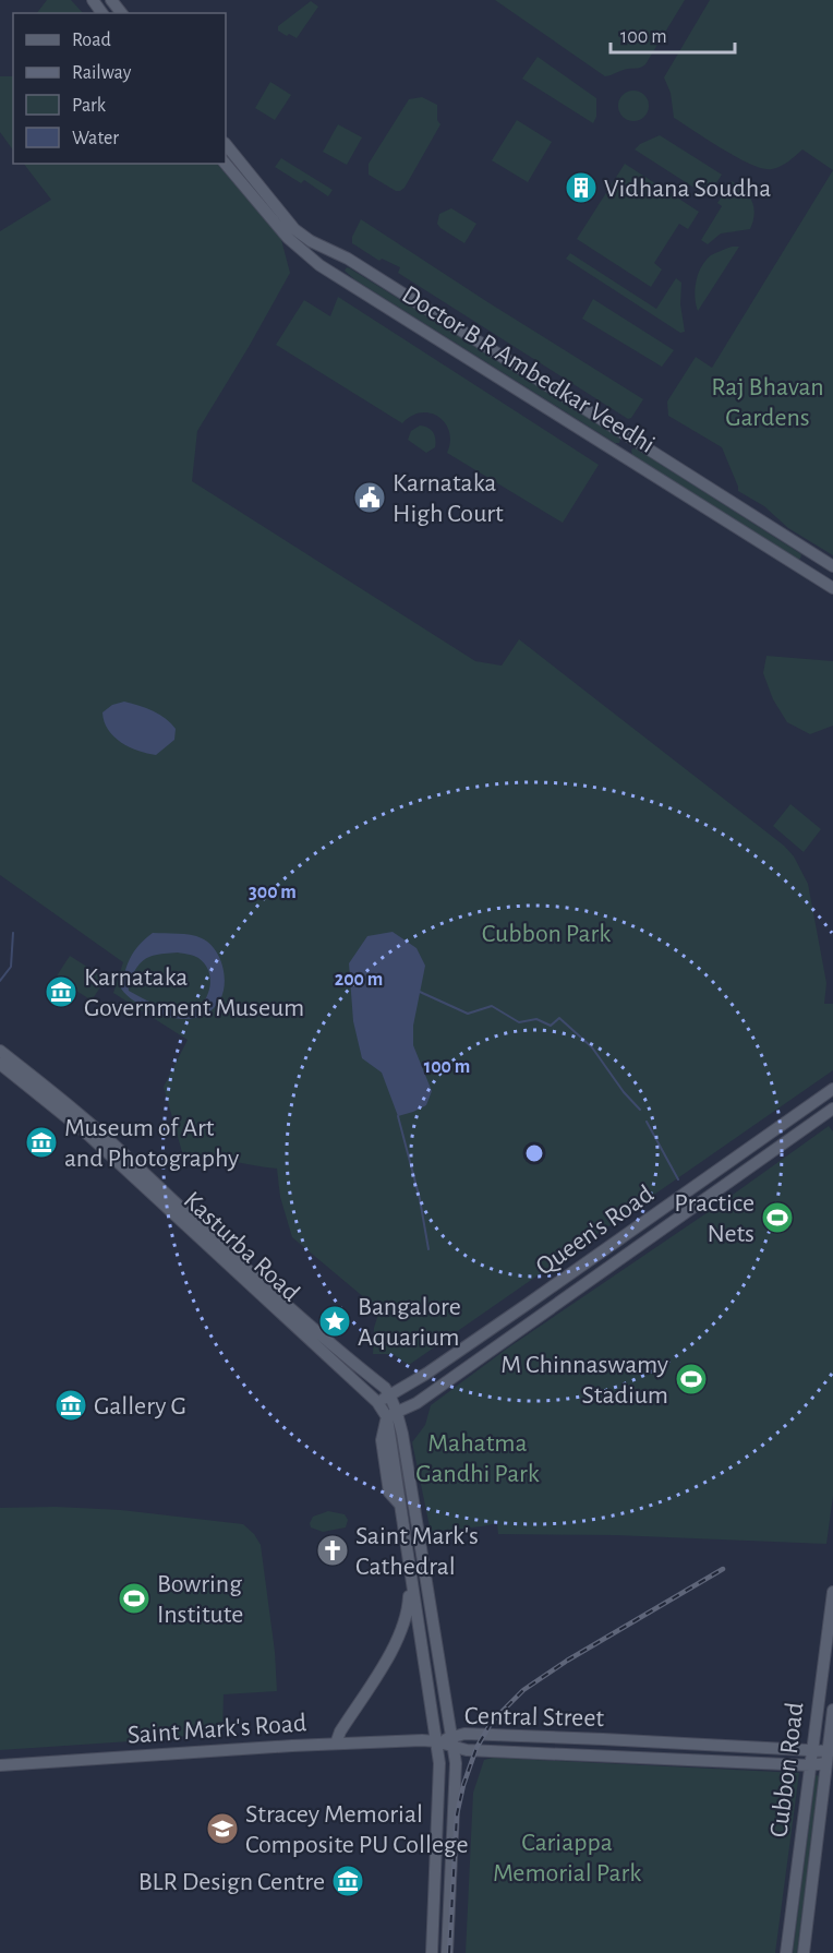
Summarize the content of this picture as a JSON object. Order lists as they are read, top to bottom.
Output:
{
  "streets": {
    "main road": [
      "Doctor B R Ambedkar Veedhi",
      "Queen's Road",
      "Kasturba Road",
      "Central Street",
      "Saint Mark's Road",
      "Cubbon Road"
    ]
  },
  "crossings": [
    ["Queen's Road", "Kasturba Road"],
    ["Central Street", "Saint Mark's Road"],
    ["Central Street", "Cubbon Road"]
  ],
  "parks": [
    "Raj Bhavan Gardens",
    "Cubbon Park",
    "Mahatma Gandhi Park",
    "Cariappa Memorial Park"
  ],
  "places": {
    "building": ["Vidhana Soudha"],
    "public building": ["Karnataka High Court"],
    "museum": [
      "Karnataka Government Museum",
      "Museum of Art and Photography",
      "Gallery G",
      "BLR Design Centre"
    ],
    "sports": ["Practice Nets", "M Chinnaswamy Stadium", "Bowring Institute"],
    "place": ["Bangalore Aquarium"],
    "church": ["Saint Mark's Cathedral"],
    "school or university": ["Stracey Memorial Composite PU College"]
  },
  "legend": [
    "Road",
    "Railway",
    "Park",
    "Water"
  ],
  "scale_bar": "100 m",
  "rings": ["300 m", "200 m", "100 m"]
}
